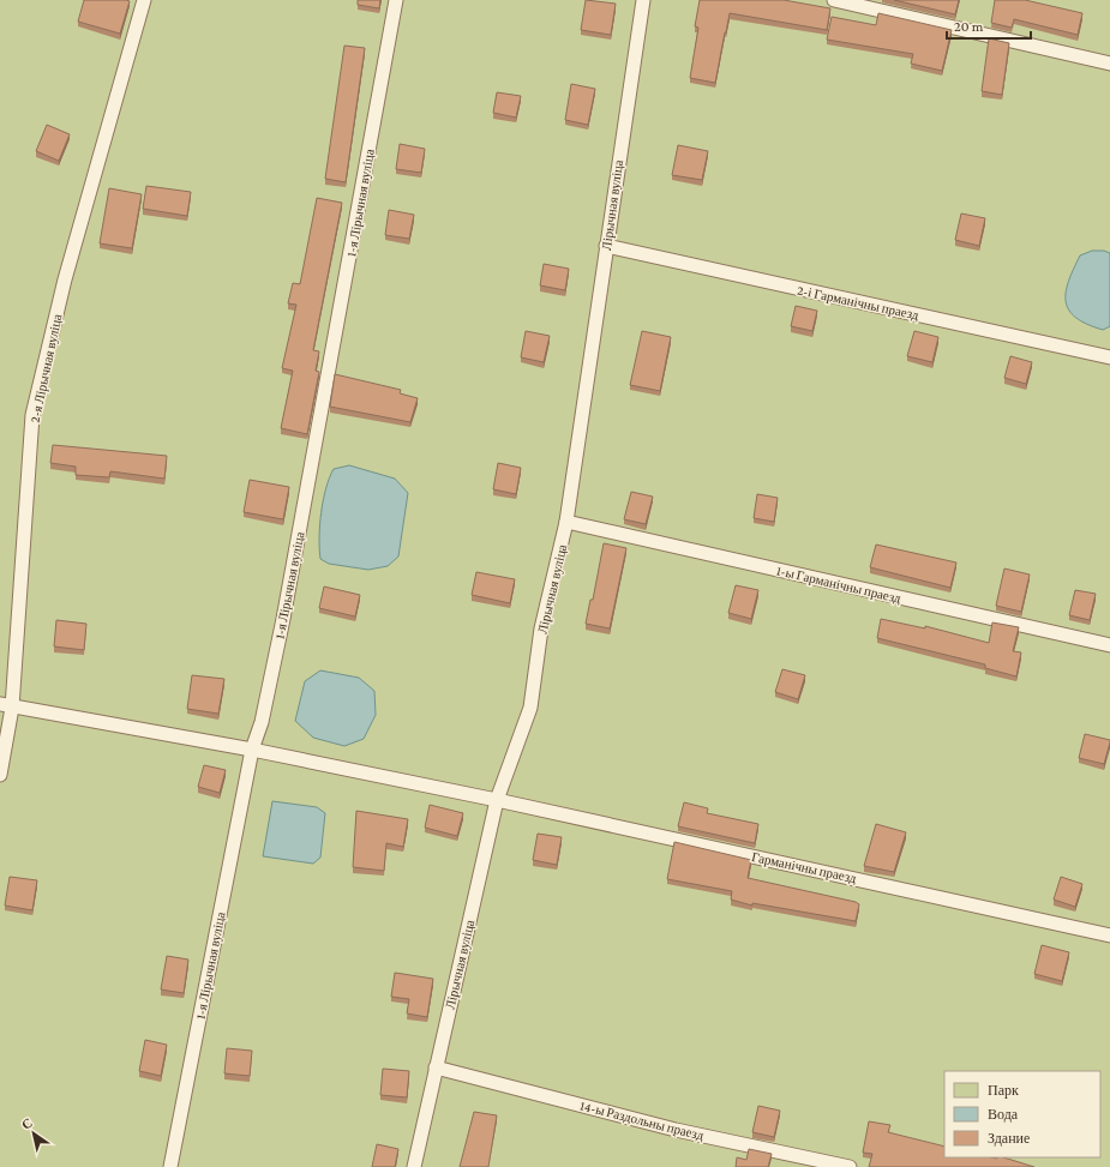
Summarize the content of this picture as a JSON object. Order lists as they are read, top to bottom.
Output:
{
  "streets": {
    "lane": [
      "1-я Лірычная вуліца",
      "Лірычная вуліца",
      "2-і Гарманічны праезд",
      "2-я Лірычная вуліца",
      "1-ы Гарманічны праезд",
      "Гарманічны праезд",
      "14-ы Раздольны праезд"
    ]
  },
  "crossings": [
    ["1-я Лірычная вуліца", "Гарманічны праезд"],
    ["Лірычная вуліца", "2-і Гарманічны праезд"],
    ["Лірычная вуліца", "1-ы Гарманічны праезд"],
    ["Лірычная вуліца", "Гарманічны праезд"],
    ["Лірычная вуліца", "14-ы Раздольны праезд"],
    ["2-я Лірычная вуліца", "Гарманічны праезд"]
  ],
  "legend": ["Парк", "Вода", "Здание"],
  "scale_bar": "20 m",
  "north": "top left"
}
